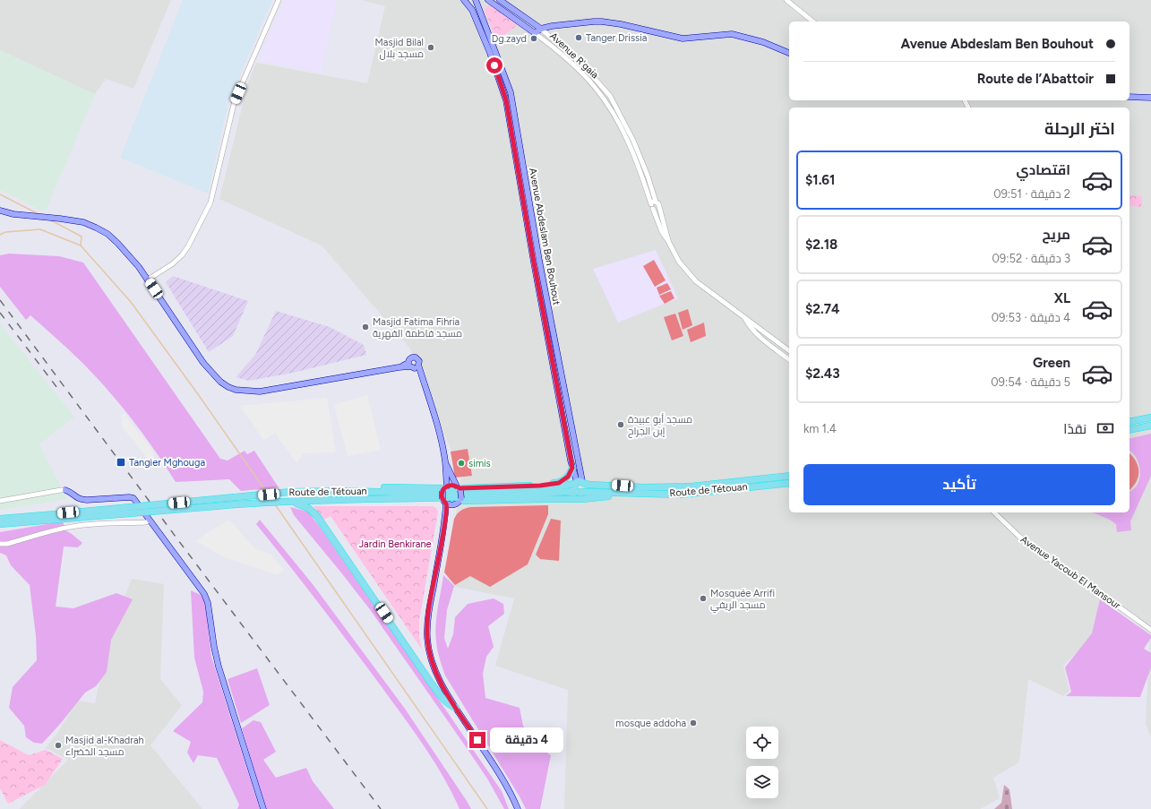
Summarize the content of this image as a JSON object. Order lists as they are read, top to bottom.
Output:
{
  "streets": {
    "highway": ["Route de Tétouan"],
    "main road": ["Avenue R'gaia", "Avenue Abdeslam Ben Bouhout"],
    "street": ["Avenue Yacoub El Mansour"]
  },
  "crossings": [
    ["Avenue Abdeslam Ben Bouhout", "Route de Tétouan"]
  ],
  "parks": ["Jardin Benkirane"],
  "places": {
    "other": [
      "Tanger Drissia",
      "Dg.zayd",
      "Masjid Bilal مسجد بلال",
      "Masjid Fatima Fihria مسجد فاطمة الفهرية",
      "مسجد أبو عبيدة إبن الجراح",
      "simis",
      "Mosquée Arrifi مسجد الريفي",
      "mosque addoha",
      "Masjid al-Khadrah مسجد الخضراء"
    ],
    "transit": ["Tangier Mghouga"]
  },
  "page": {
    "banner": ["Avenue Abdeslam Ben Bouhout", "Route de l’Abattoir"],
    "heading": "اختر الرحلة",
    "list": [
      {
        "name": "اقتصادي",
        "note": "2 دقيقة · 09:51",
        "value": "$1.61"
      },
      {
        "name": "مريح",
        "note": "3 دقيقة · 09:52",
        "value": "$2.18"
      },
      {
        "name": "XL",
        "note": "4 دقيقة · 09:53",
        "value": "$2.74"
      },
      {
        "name": "Green",
        "note": "5 دقيقة · 09:54",
        "value": "$2.43"
      }
    ],
    "pay": ["نقدًا", "1.4 km"],
    "buttons": "تأكيد",
    "bubble": "4 دقيقة"
  }
}
